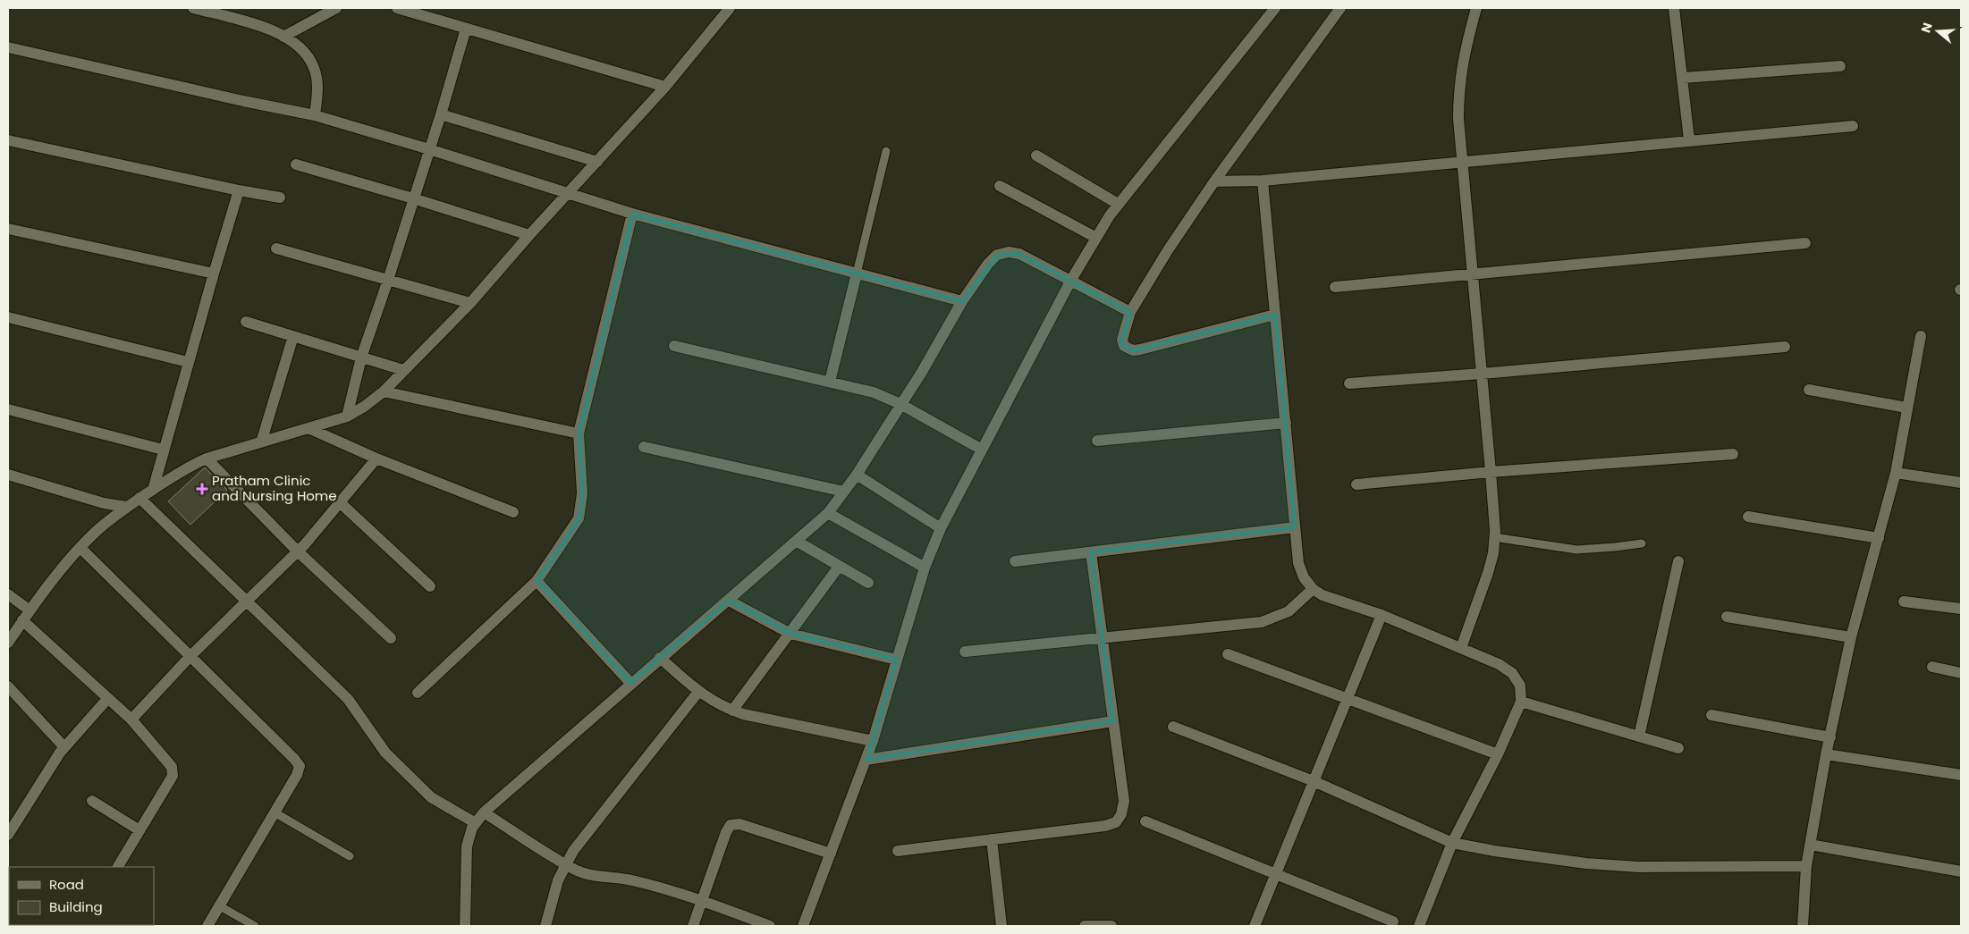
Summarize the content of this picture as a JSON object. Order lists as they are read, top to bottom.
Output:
{
  "places": {
    "health": ["Pratham Clinic and Nursing Home"]
  },
  "legend": ["Road", "Building"],
  "north": "left"
}
